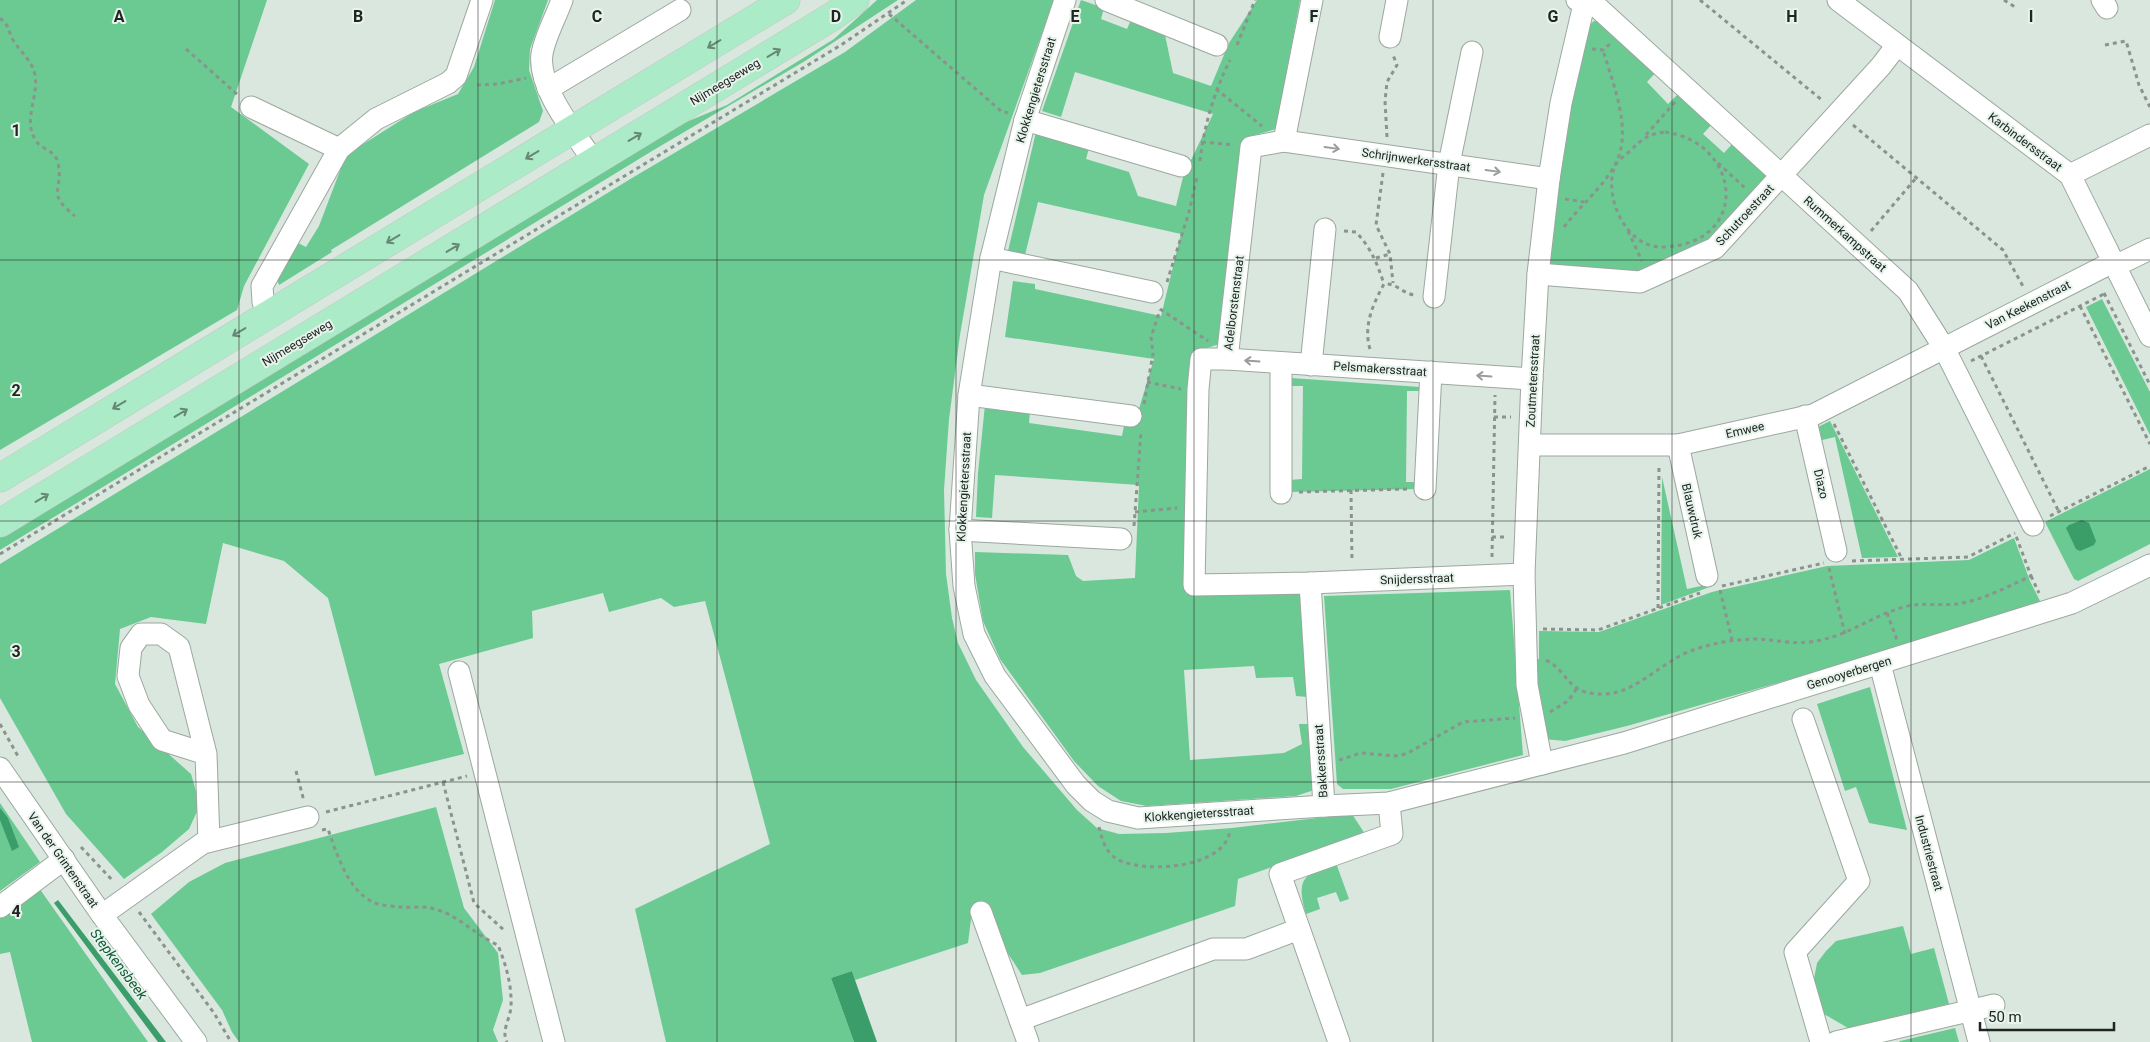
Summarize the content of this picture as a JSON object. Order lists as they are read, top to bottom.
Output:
{
  "streets": {
    "main road": ["Nijmeegseweg"],
    "street": [
      "Klokkengietersstraat",
      "Karbindersstraat",
      "Schrijnwerkersstraat",
      "Schutroestraat",
      "Rummerkampstraat",
      "Adelborstenstraat",
      "Van Keekenstraat",
      "Pelsmakersstraat",
      "Zoutmetersstraat",
      "Emwee",
      "Diazo",
      "Blauwdruk",
      "Snijdersstraat",
      "Genooyerbergen",
      "Bakkersstraat",
      "Industriestraat",
      "Van der Grintenstraat"
    ]
  },
  "crossings": [
    ["Klokkengietersstraat", "Bakkersstraat"],
    ["Karbindersstraat", "Schutroestraat"],
    ["Karbindersstraat", "Van Keekenstraat"],
    ["Schrijnwerkersstraat", "Adelborstenstraat"],
    ["Schrijnwerkersstraat", "Zoutmetersstraat"],
    ["Schutroestraat", "Rummerkampstraat"],
    ["Schutroestraat", "Zoutmetersstraat"],
    ["Rummerkampstraat", "Van Keekenstraat"],
    ["Rummerkampstraat", "Zoutmetersstraat"],
    ["Rummerkampstraat", "Emwee"],
    ["Adelborstenstraat", "Pelsmakersstraat"],
    ["Adelborstenstraat", "Snijdersstraat"],
    ["Adelborstenstraat", "Bakkersstraat"],
    ["Van Keekenstraat", "Emwee"],
    ["Pelsmakersstraat", "Zoutmetersstraat"],
    ["Zoutmetersstraat", "Emwee"],
    ["Zoutmetersstraat", "Snijdersstraat"],
    ["Zoutmetersstraat", "Genooyerbergen"],
    ["Zoutmetersstraat", "Bakkersstraat"],
    ["Emwee", "Diazo"],
    ["Emwee", "Blauwdruk"],
    ["Snijdersstraat", "Bakkersstraat"],
    ["Genooyerbergen", "Bakkersstraat"],
    ["Genooyerbergen", "Industriestraat"]
  ],
  "one_way": ["Schrijnwerkersstraat", "Pelsmakersstraat"],
  "water": ["Stepkensbeek"],
  "scale_bar": "50 m",
  "grid": {
    "columns": [
      "A",
      "B",
      "C",
      "D",
      "E",
      "F",
      "G",
      "H",
      "I"
    ],
    "rows": [
      "1",
      "2",
      "3",
      "4"
    ]
  }
}
